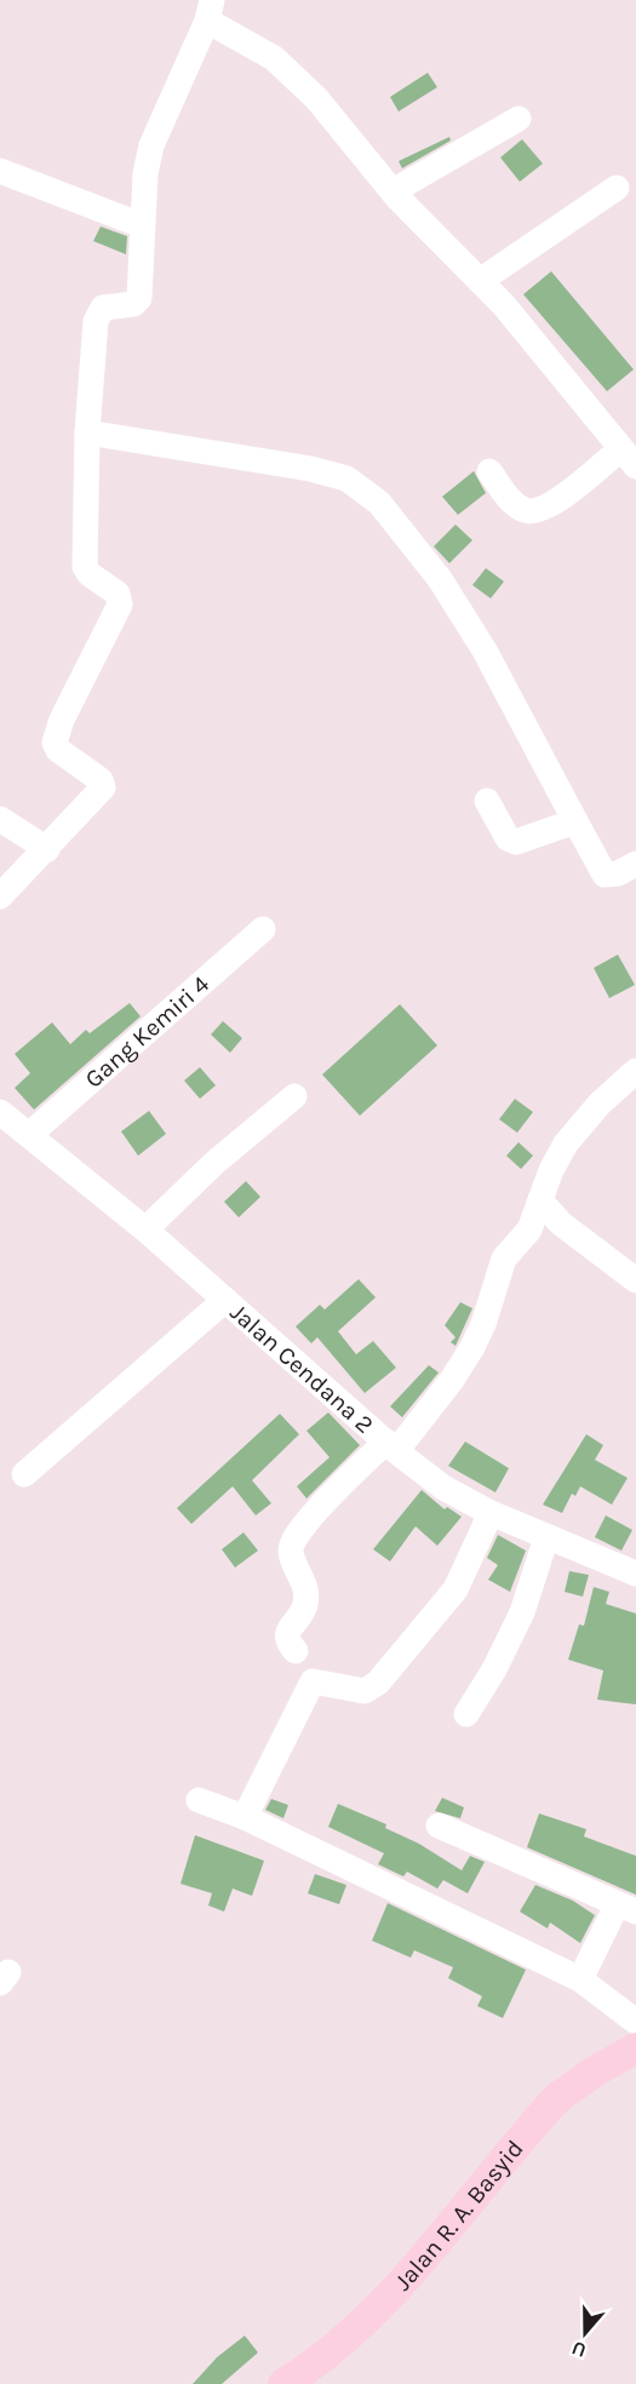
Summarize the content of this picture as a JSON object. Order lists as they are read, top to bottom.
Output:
{
  "streets": {
    "main road": ["Jalan R. A. Basyid"],
    "street": ["Gang Kemiri 4", "Jalan Cendana 2"]
  },
  "crossings": [
    ["Gang Kemiri 4", "Jalan Cendana 2"]
  ],
  "north": "bottom"
}
